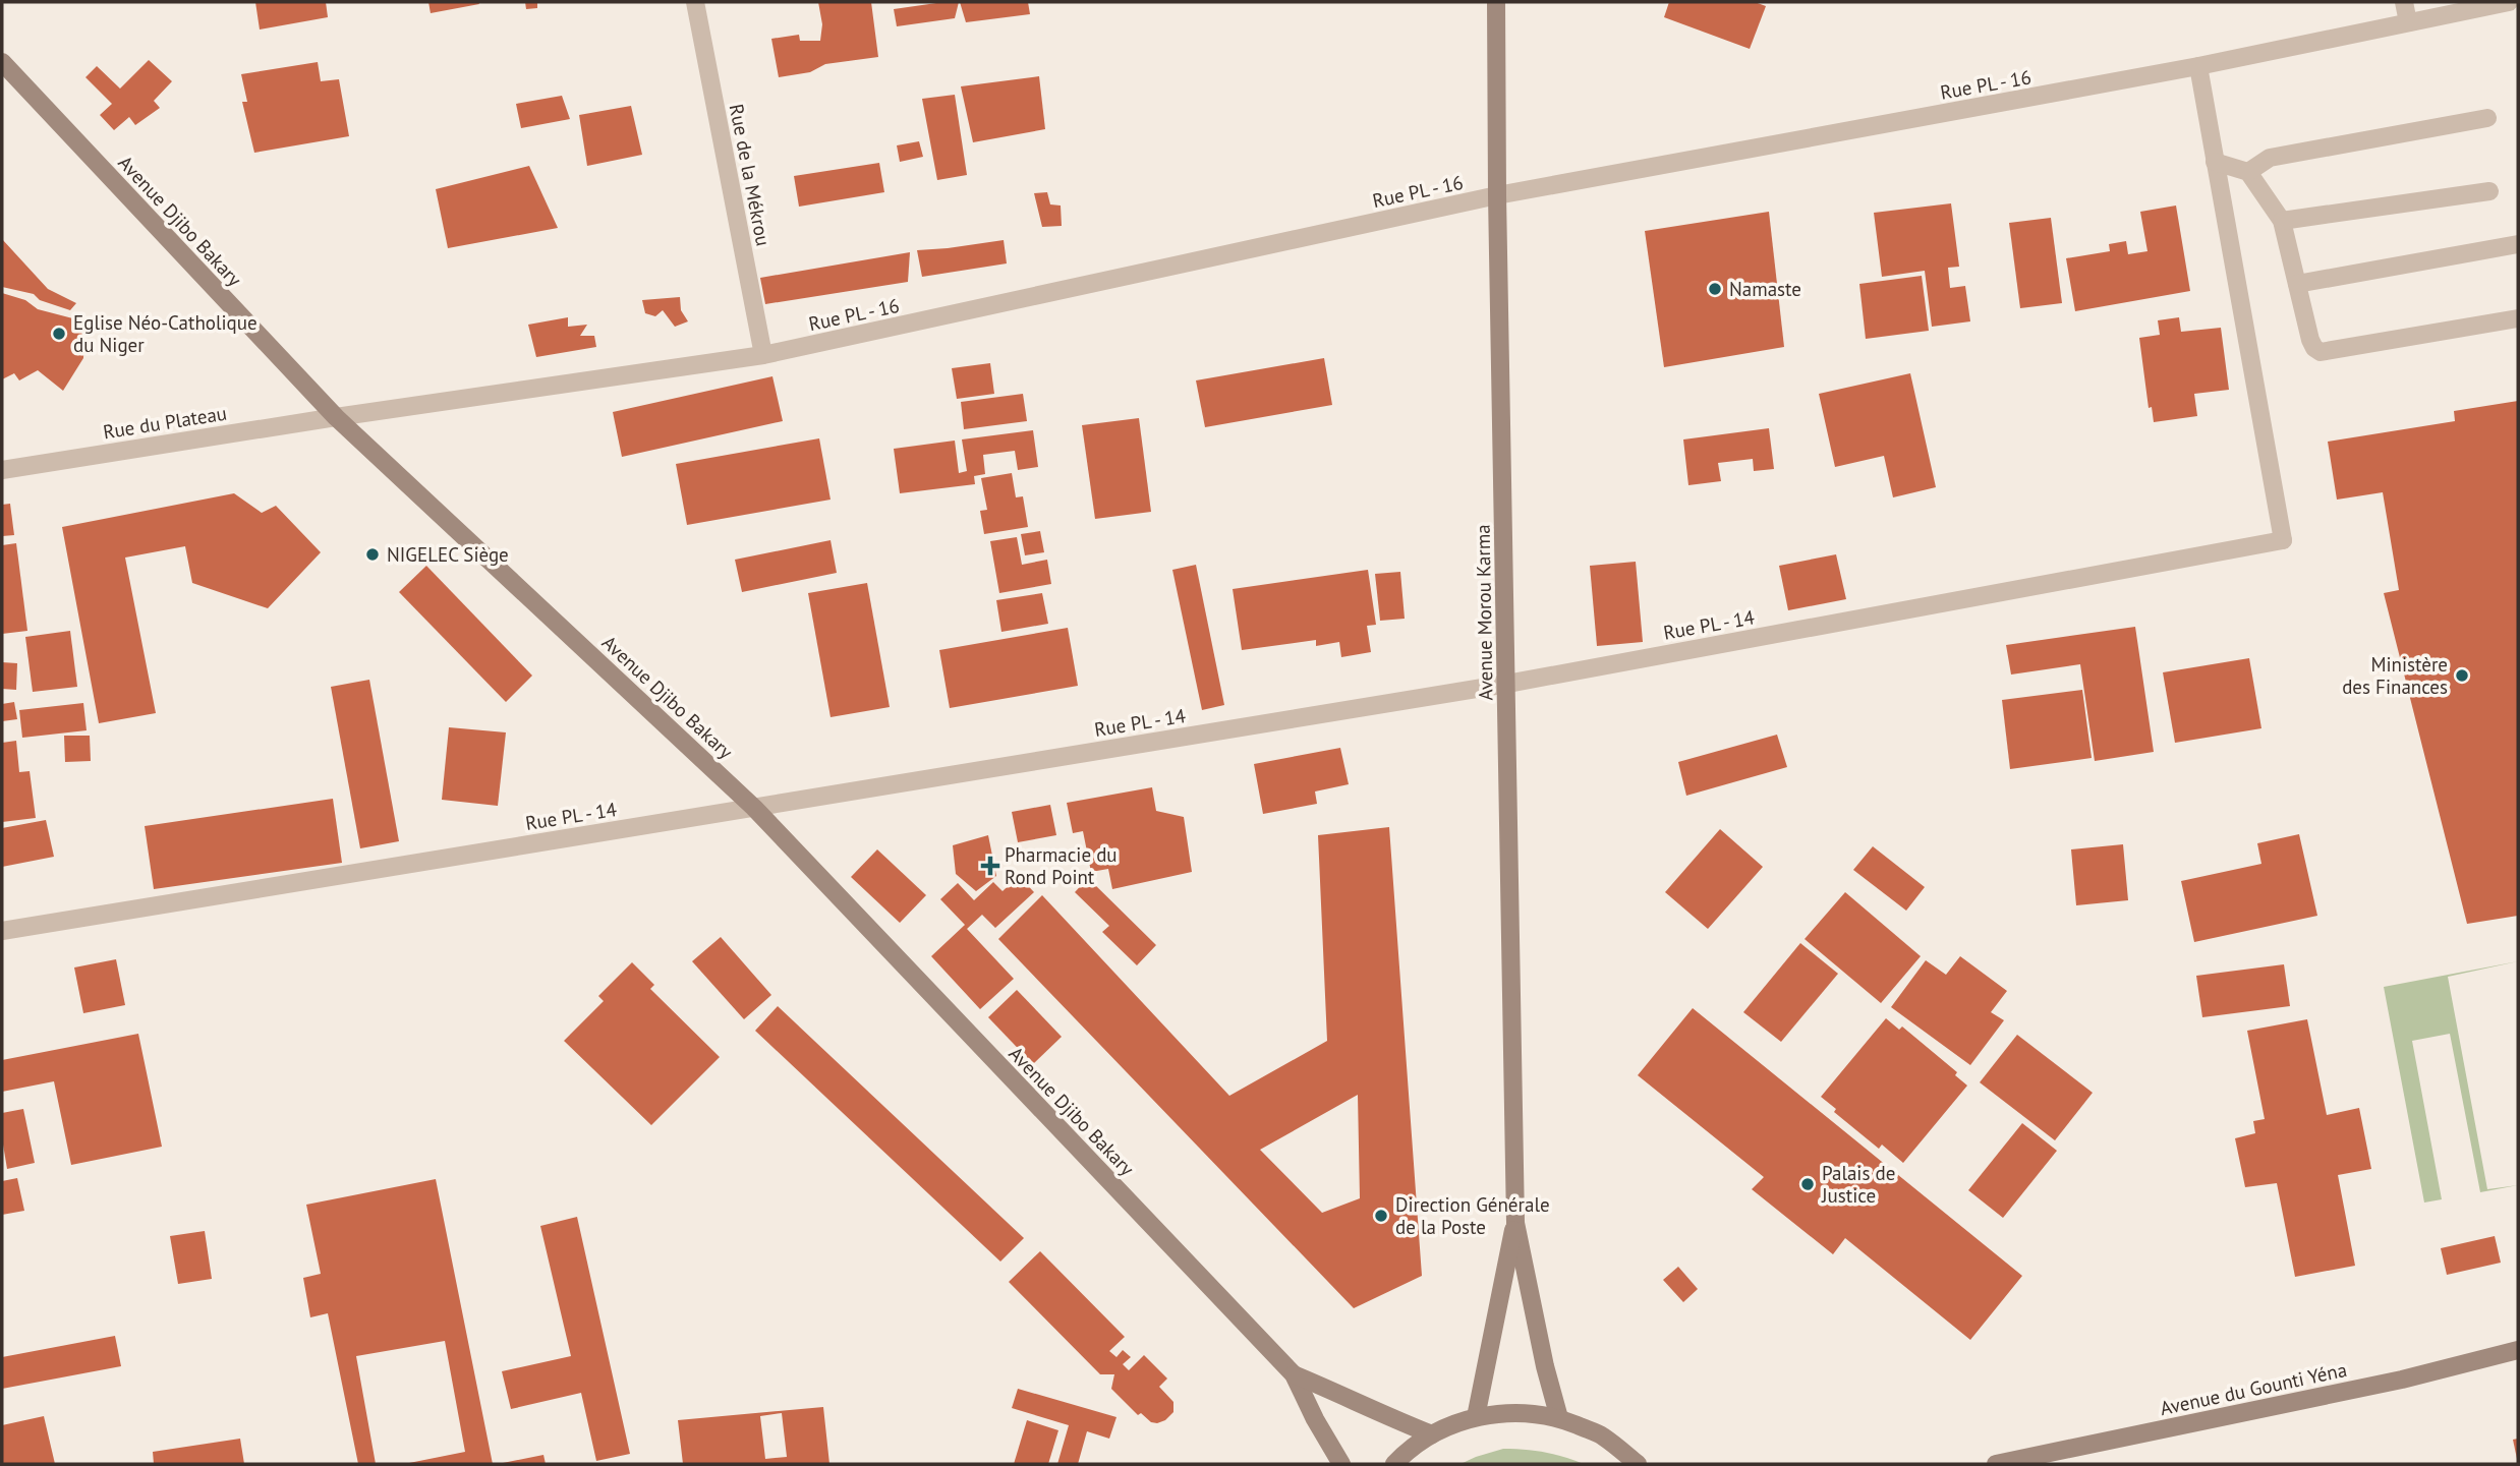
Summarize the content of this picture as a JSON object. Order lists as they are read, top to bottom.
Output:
{
  "streets": {
    "street": [
      "Rue PL - 16",
      "Rue de la Mékrou",
      "Avenue Djibo Bakary",
      "Rue du Plateau",
      "Avenue Morou Karma",
      "Rue PL - 14",
      "Avenue du Gounti Yéna"
    ]
  },
  "crossings": [
    ["Rue PL - 16", "Rue de la Mékrou"],
    ["Rue PL - 16", "Avenue Djibo Bakary"],
    ["Rue PL - 16", "Rue du Plateau"],
    ["Rue PL - 16", "Avenue Morou Karma"],
    ["Avenue Djibo Bakary", "Rue du Plateau"],
    ["Avenue Djibo Bakary", "Rue PL - 14"],
    ["Avenue Morou Karma", "Rue PL - 14"]
  ],
  "places": {
    "other": [
      "Namaste",
      "Eglise Néo-Catholique du Niger",
      "NIGELEC Siège",
      "Ministère des Finances",
      "Palais de Justice",
      "Direction Générale de la Poste"
    ],
    "health": ["Pharmacie du Rond Point"]
  }
}
